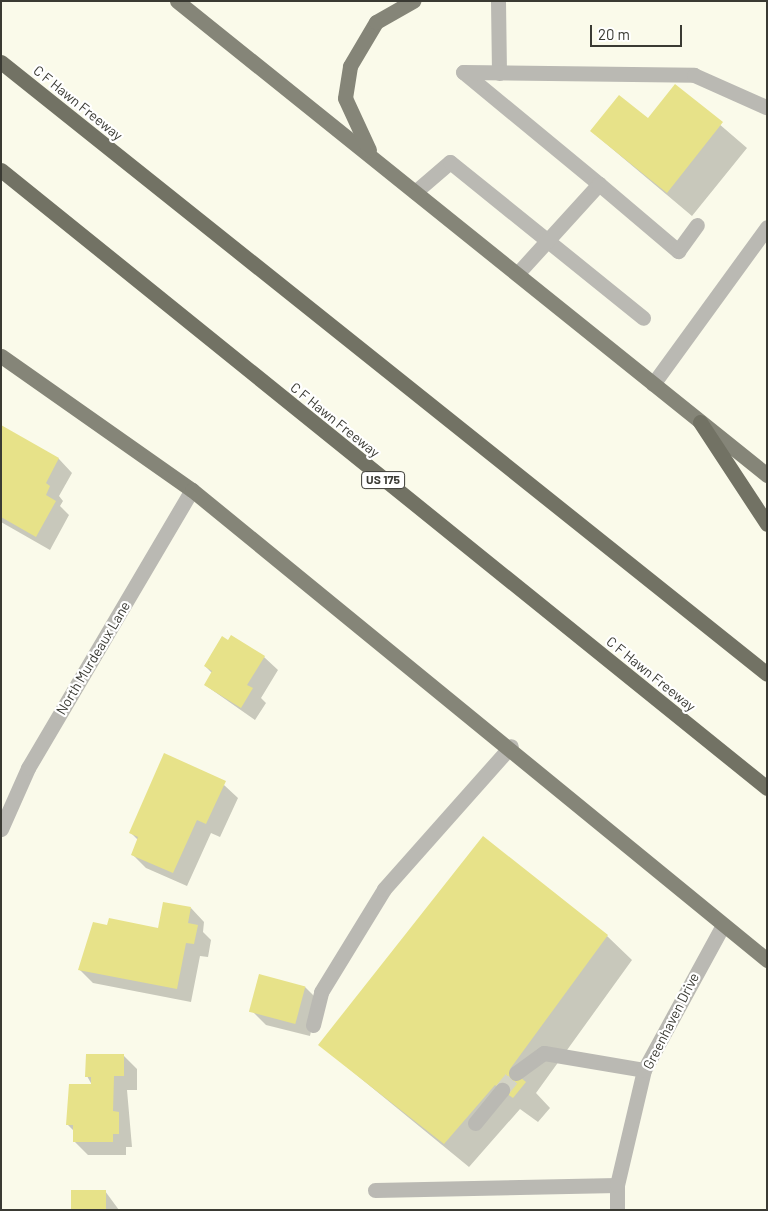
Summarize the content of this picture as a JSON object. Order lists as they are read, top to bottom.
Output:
{
  "streets": {
    "highway": ["C F Hawn Freeway", "US 175"],
    "street": ["North Murdeaux Lane", "Greenhaven Drive"]
  },
  "scale_bar": "20 m"
}
